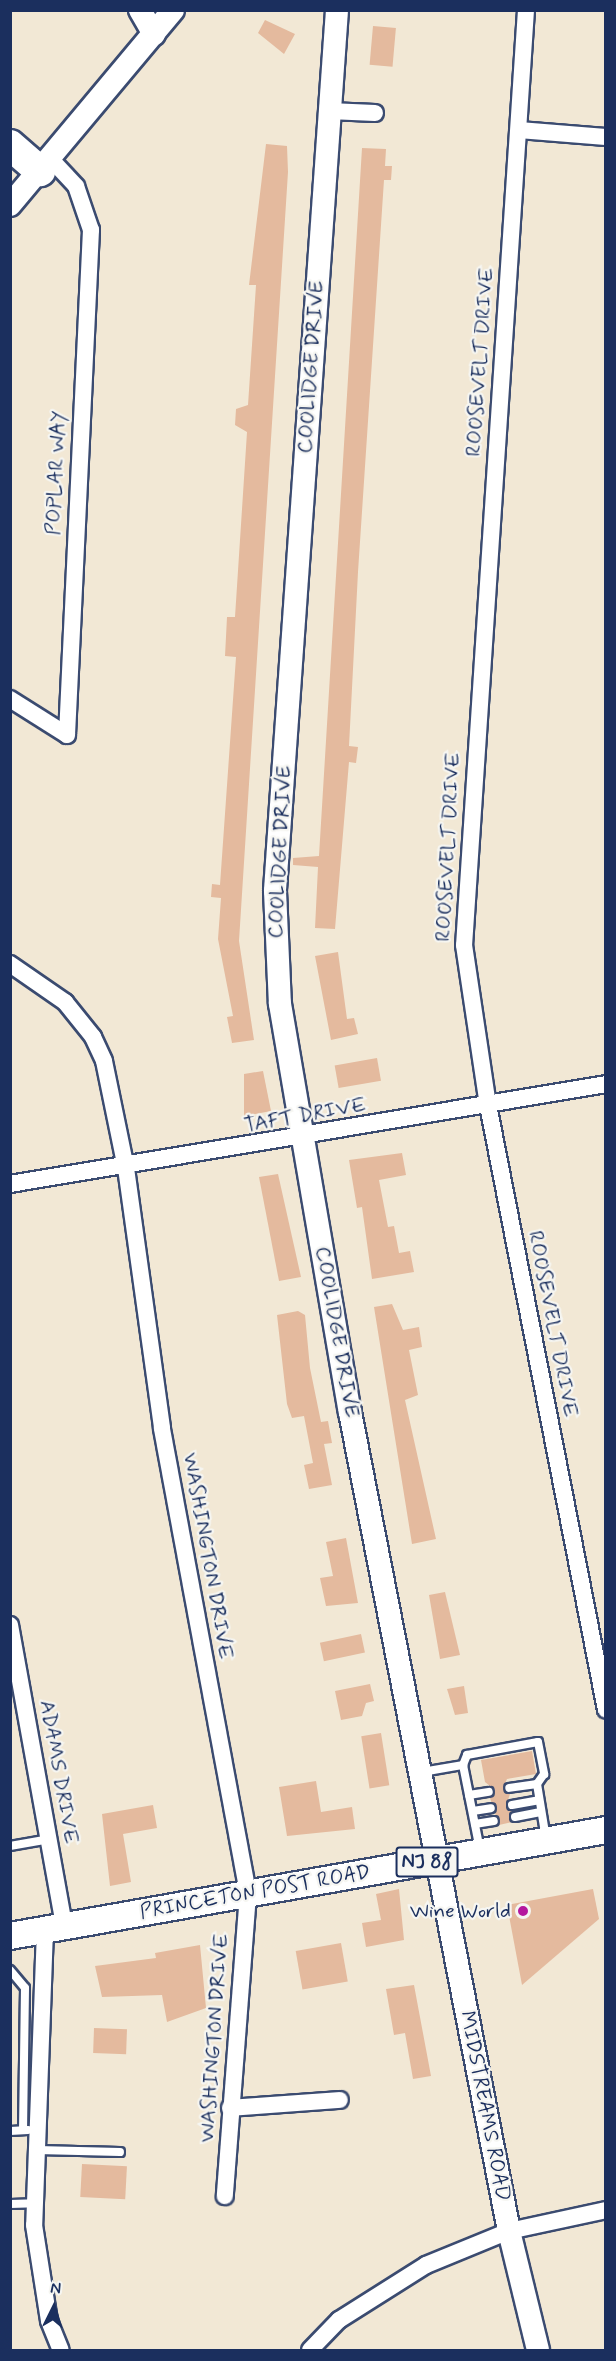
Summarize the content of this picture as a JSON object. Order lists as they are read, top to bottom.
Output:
{
  "streets": {
    "main road": ["NJ 88", "PRINCETON POST ROAD"],
    "street": [
      "ROOSEVELT DRIVE",
      "COOLIDGE DRIVE",
      "POPLAR WAY",
      "TAFT DRIVE",
      "WASHINGTON DRIVE",
      "ADAMS DRIVE",
      "MIDSTREAMS ROAD"
    ]
  },
  "crossings": [
    ["ROOSEVELT DRIVE", "TAFT DRIVE"],
    ["COOLIDGE DRIVE", "TAFT DRIVE"],
    ["COOLIDGE DRIVE", "PRINCETON POST ROAD"],
    ["COOLIDGE DRIVE", "MIDSTREAMS ROAD"],
    ["TAFT DRIVE", "WASHINGTON DRIVE"],
    ["WASHINGTON DRIVE", "PRINCETON POST ROAD"],
    ["ADAMS DRIVE", "PRINCETON POST ROAD"],
    ["PRINCETON POST ROAD", "MIDSTREAMS ROAD"]
  ],
  "places": ["Wine World"],
  "north": "top"
}
